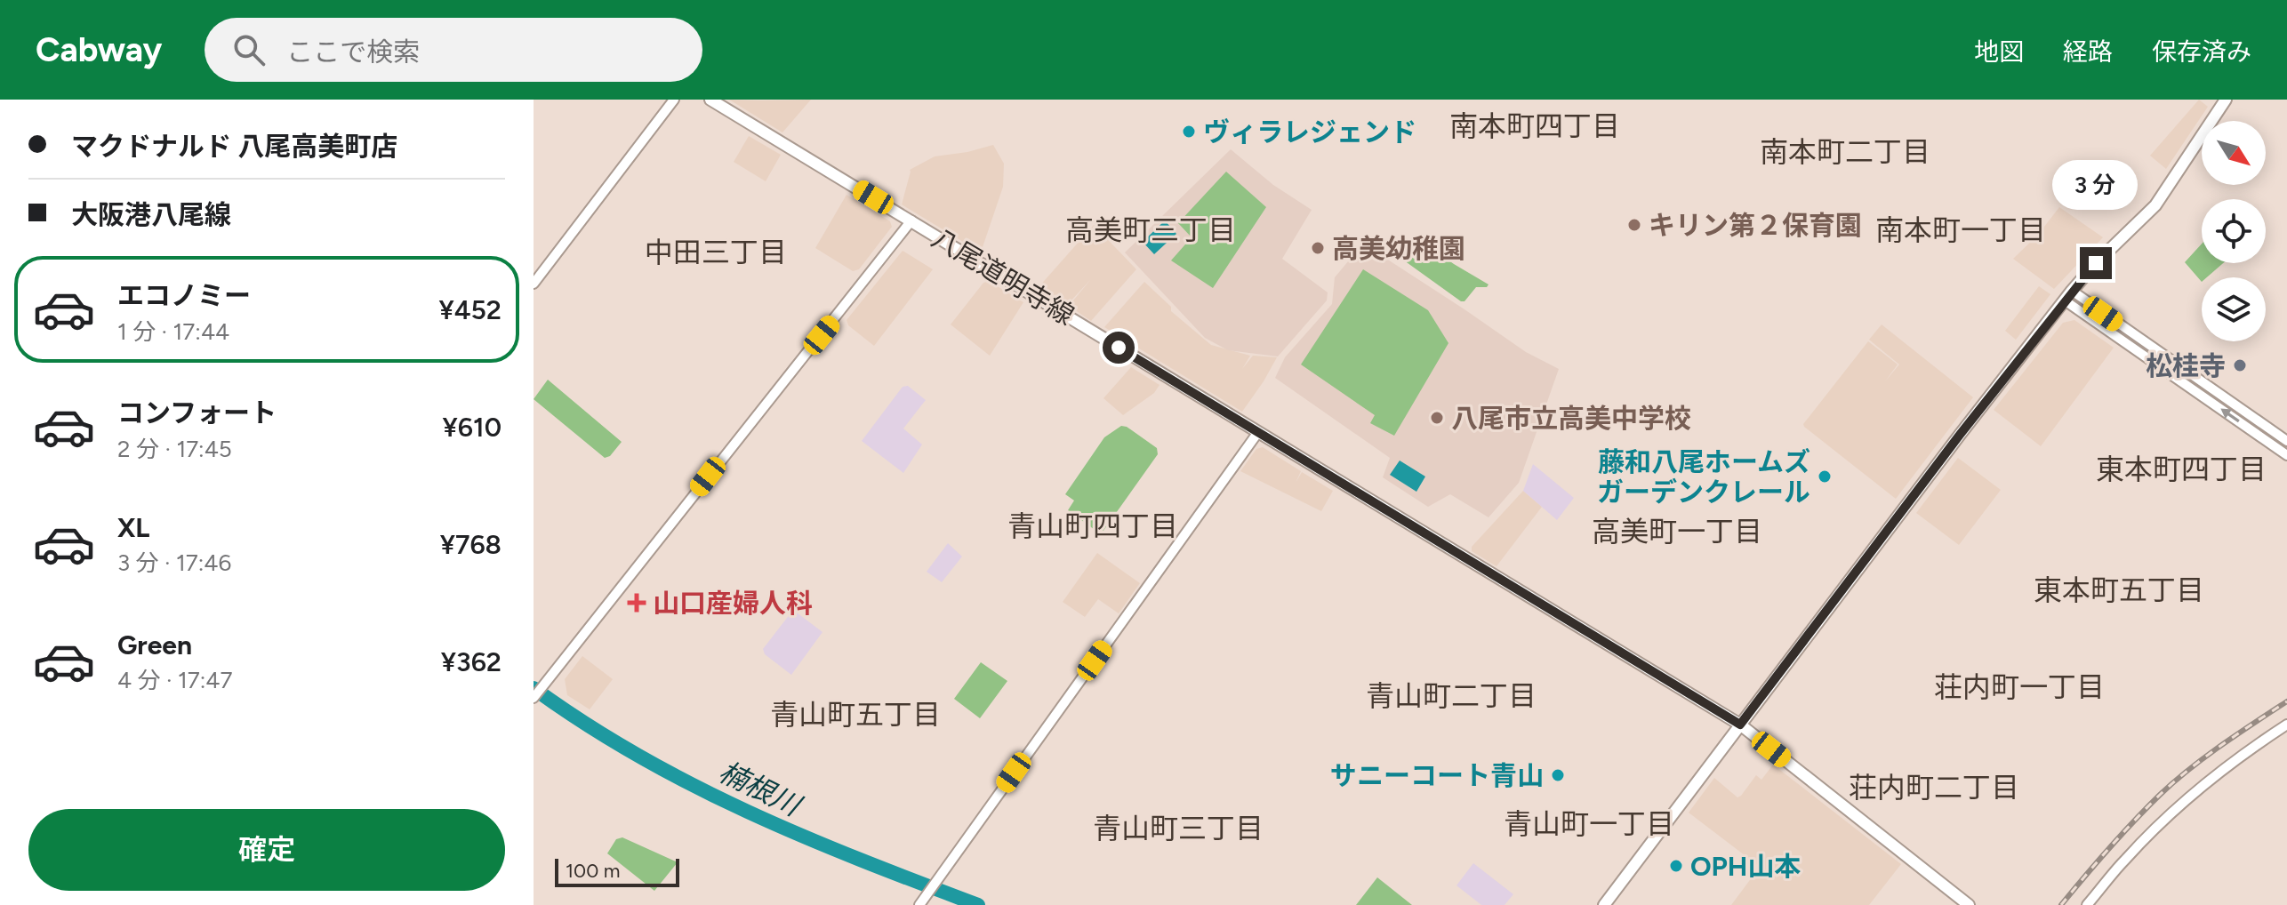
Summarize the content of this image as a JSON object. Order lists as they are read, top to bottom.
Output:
{
  "streets": {
    "main road": ["八尾道明寺線"]
  },
  "districts": [
    "南本町四丁目",
    "南本町二丁目",
    "高美町三丁目",
    "南本町一丁目",
    "中田三丁目",
    "東本町四丁目",
    "青山町四丁目",
    "高美町一丁目",
    "東本町五丁目",
    "荘内町一丁目",
    "青山町二丁目",
    "青山町五丁目",
    "荘内町二丁目",
    "青山町一丁目",
    "青山町三丁目"
  ],
  "water": ["楠根川"],
  "places": {
    "other": [
      "ヴィラレジェンド",
      "キリン第２保育園",
      "高美幼稚園",
      "松桂寺",
      "八尾市立高美中学校",
      "藤和八尾ホームズ ガーデンクレール",
      "サニーコート青山",
      "OPH山本"
    ],
    "health": ["山口産婦人科"]
  },
  "scale_bar": "100 m",
  "north": "bottom right",
  "page": {
    "header": "Cabway",
    "search": "ここで検索",
    "nav": ["地図", "経路", "保存済み"],
    "banner": ["マクドナルド 八尾高美町店", "大阪港八尾線"],
    "bubble": "3 分",
    "list": [
      {
        "name": "エコノミー",
        "note": "1 分 · 17:44",
        "value": "¥452"
      },
      {
        "name": "コンフォート",
        "note": "2 分 · 17:45",
        "value": "¥610"
      },
      {
        "name": "XL",
        "note": "3 分 · 17:46",
        "value": "¥768"
      },
      {
        "name": "Green",
        "note": "4 分 · 17:47",
        "value": "¥362"
      }
    ],
    "buttons": "確定",
    "scale": "100 m"
  }
}
